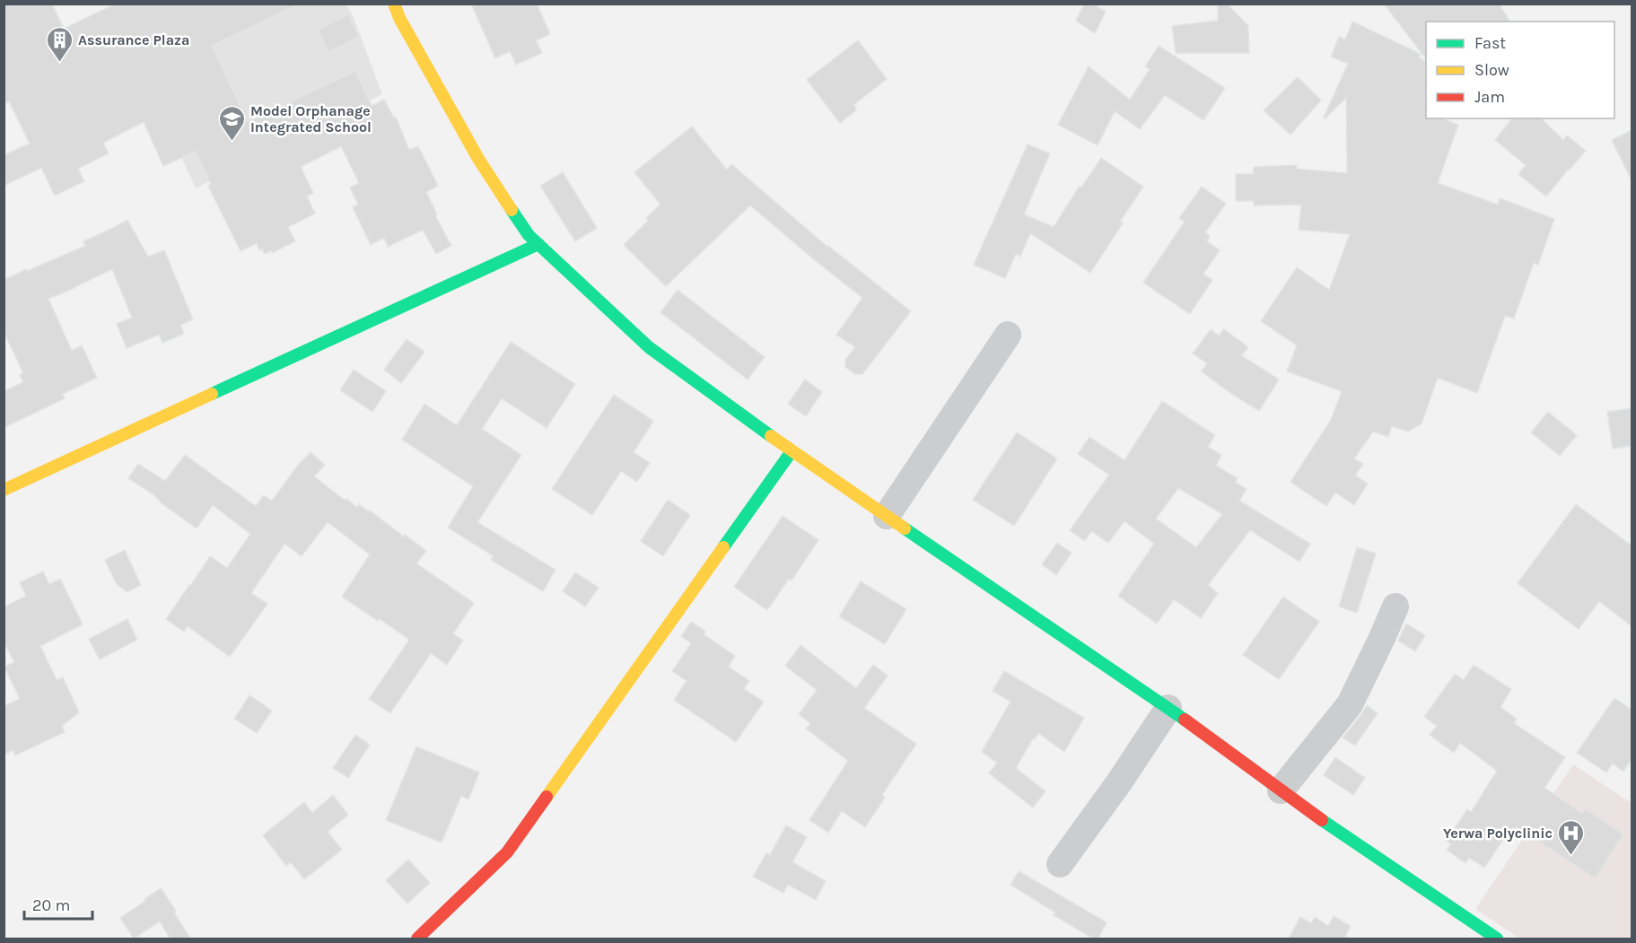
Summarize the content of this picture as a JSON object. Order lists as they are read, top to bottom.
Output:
{
  "places": {
    "building": ["Assurance Plaza"],
    "school or university": ["Model Orphanage Integrated School"],
    "hospital": ["Yerwa Polyclinic"]
  },
  "legend": ["Fast", "Slow", "Jam"],
  "scale_bar": "20 m"
}
